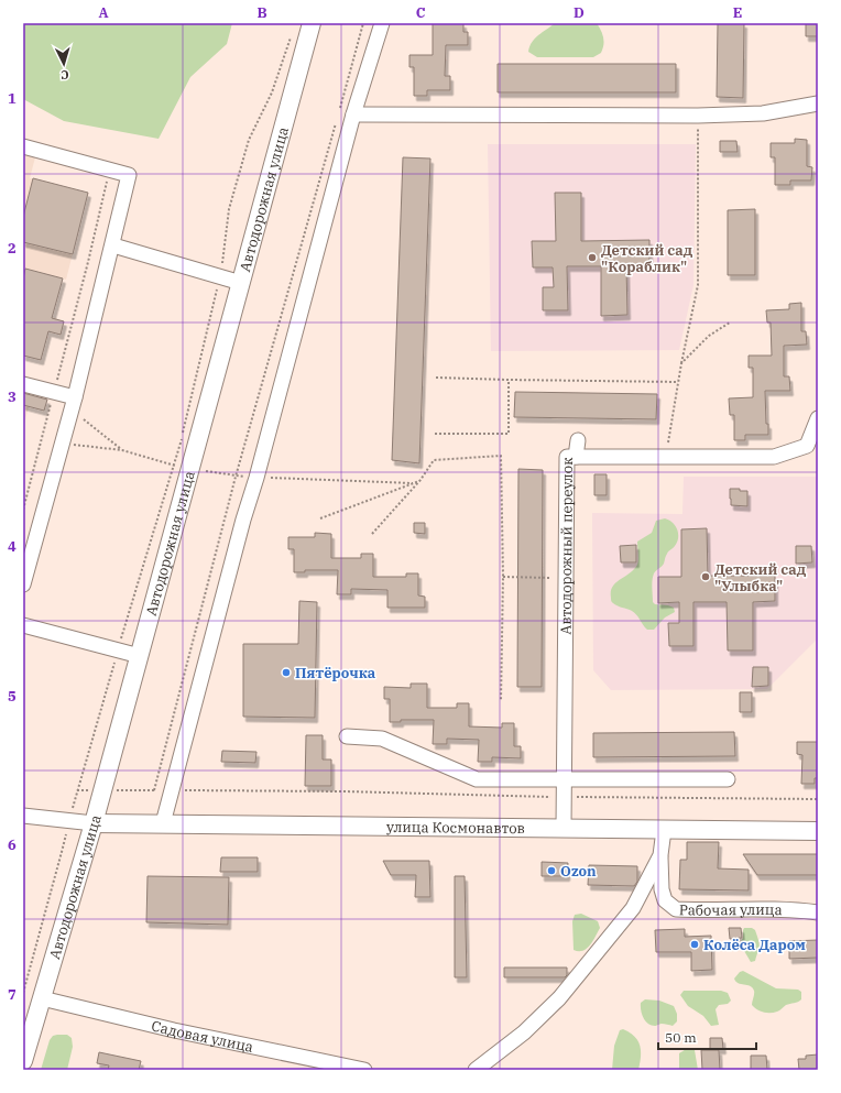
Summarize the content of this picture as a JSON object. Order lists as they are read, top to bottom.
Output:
{
  "streets": {
    "main road": ["Автодорожная улица", "улица Космонавтов"],
    "street": ["Автодорожный переулок", "Рабочая улица", "Садовая улица"]
  },
  "crossings": [
    ["Автодорожная улица", "улица Космонавтов"],
    ["Автодорожная улица", "Садовая улица"],
    ["Автодорожный переулок", "улица Космонавтов"],
    ["улица Космонавтов", "Рабочая улица"]
  ],
  "places": [
    "Детский сад \"Кораблик\"",
    "Детский сад \"Улыбка\"",
    "Пятёрочка",
    "Ozon",
    "Колёса Даром"
  ],
  "scale_bar": "50 m",
  "north": "bottom",
  "grid": {
    "columns": [
      "A",
      "B",
      "C",
      "D",
      "E"
    ],
    "rows": [
      "1",
      "2",
      "3",
      "4",
      "5",
      "6",
      "7"
    ]
  }
}
